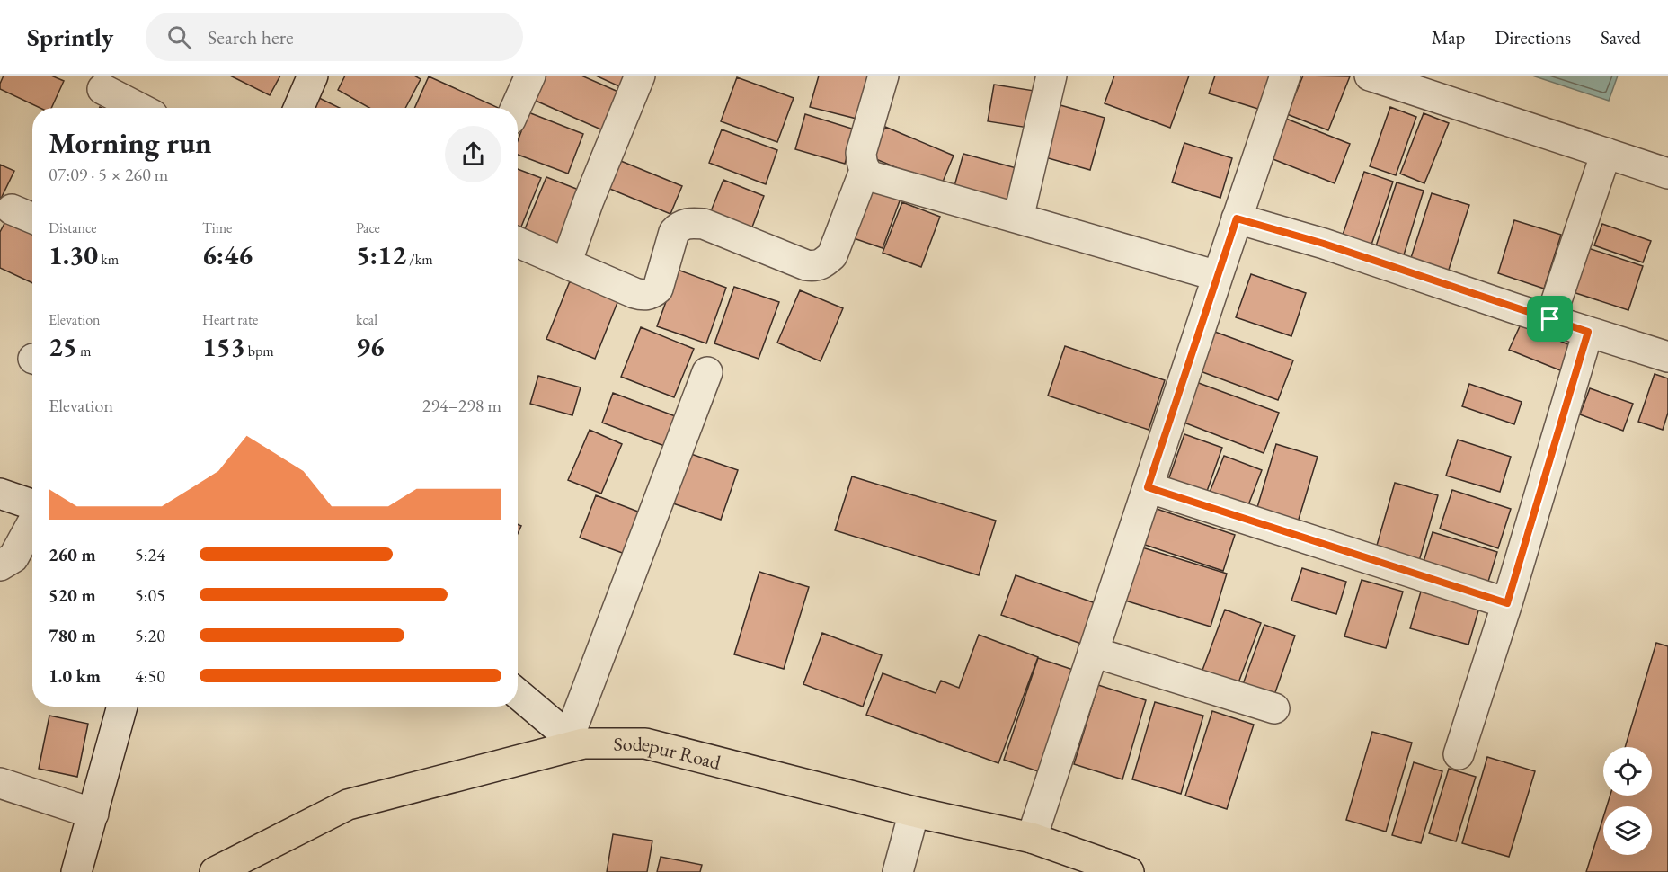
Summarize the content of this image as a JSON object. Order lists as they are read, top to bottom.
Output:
{
  "streets": {
    "main road": ["Sodepur Road"]
  },
  "page": {
    "header": "Sprintly",
    "search": "Search here",
    "nav": ["Map", "Directions", "Saved"],
    "heading": ["Morning run", "07:09 · 5 × 260 m"],
    "stats": [
      ["Distance", "1.30 km"],
      ["Time", "6:46"],
      ["Pace", "5:12 /km"],
      ["Elevation", "25 m"],
      ["Heart rate", "153 bpm"],
      ["kcal", "96"]
    ],
    "chart": ["Elevation", "294–298 m"],
    "list": [
      {
        "name": "260 m",
        "note": "5:24"
      },
      {
        "name": "520 m",
        "note": "5:05"
      },
      {
        "name": "780 m",
        "note": "5:20"
      },
      {
        "name": "1.0 km",
        "note": "4:50"
      }
    ]
  }
}
